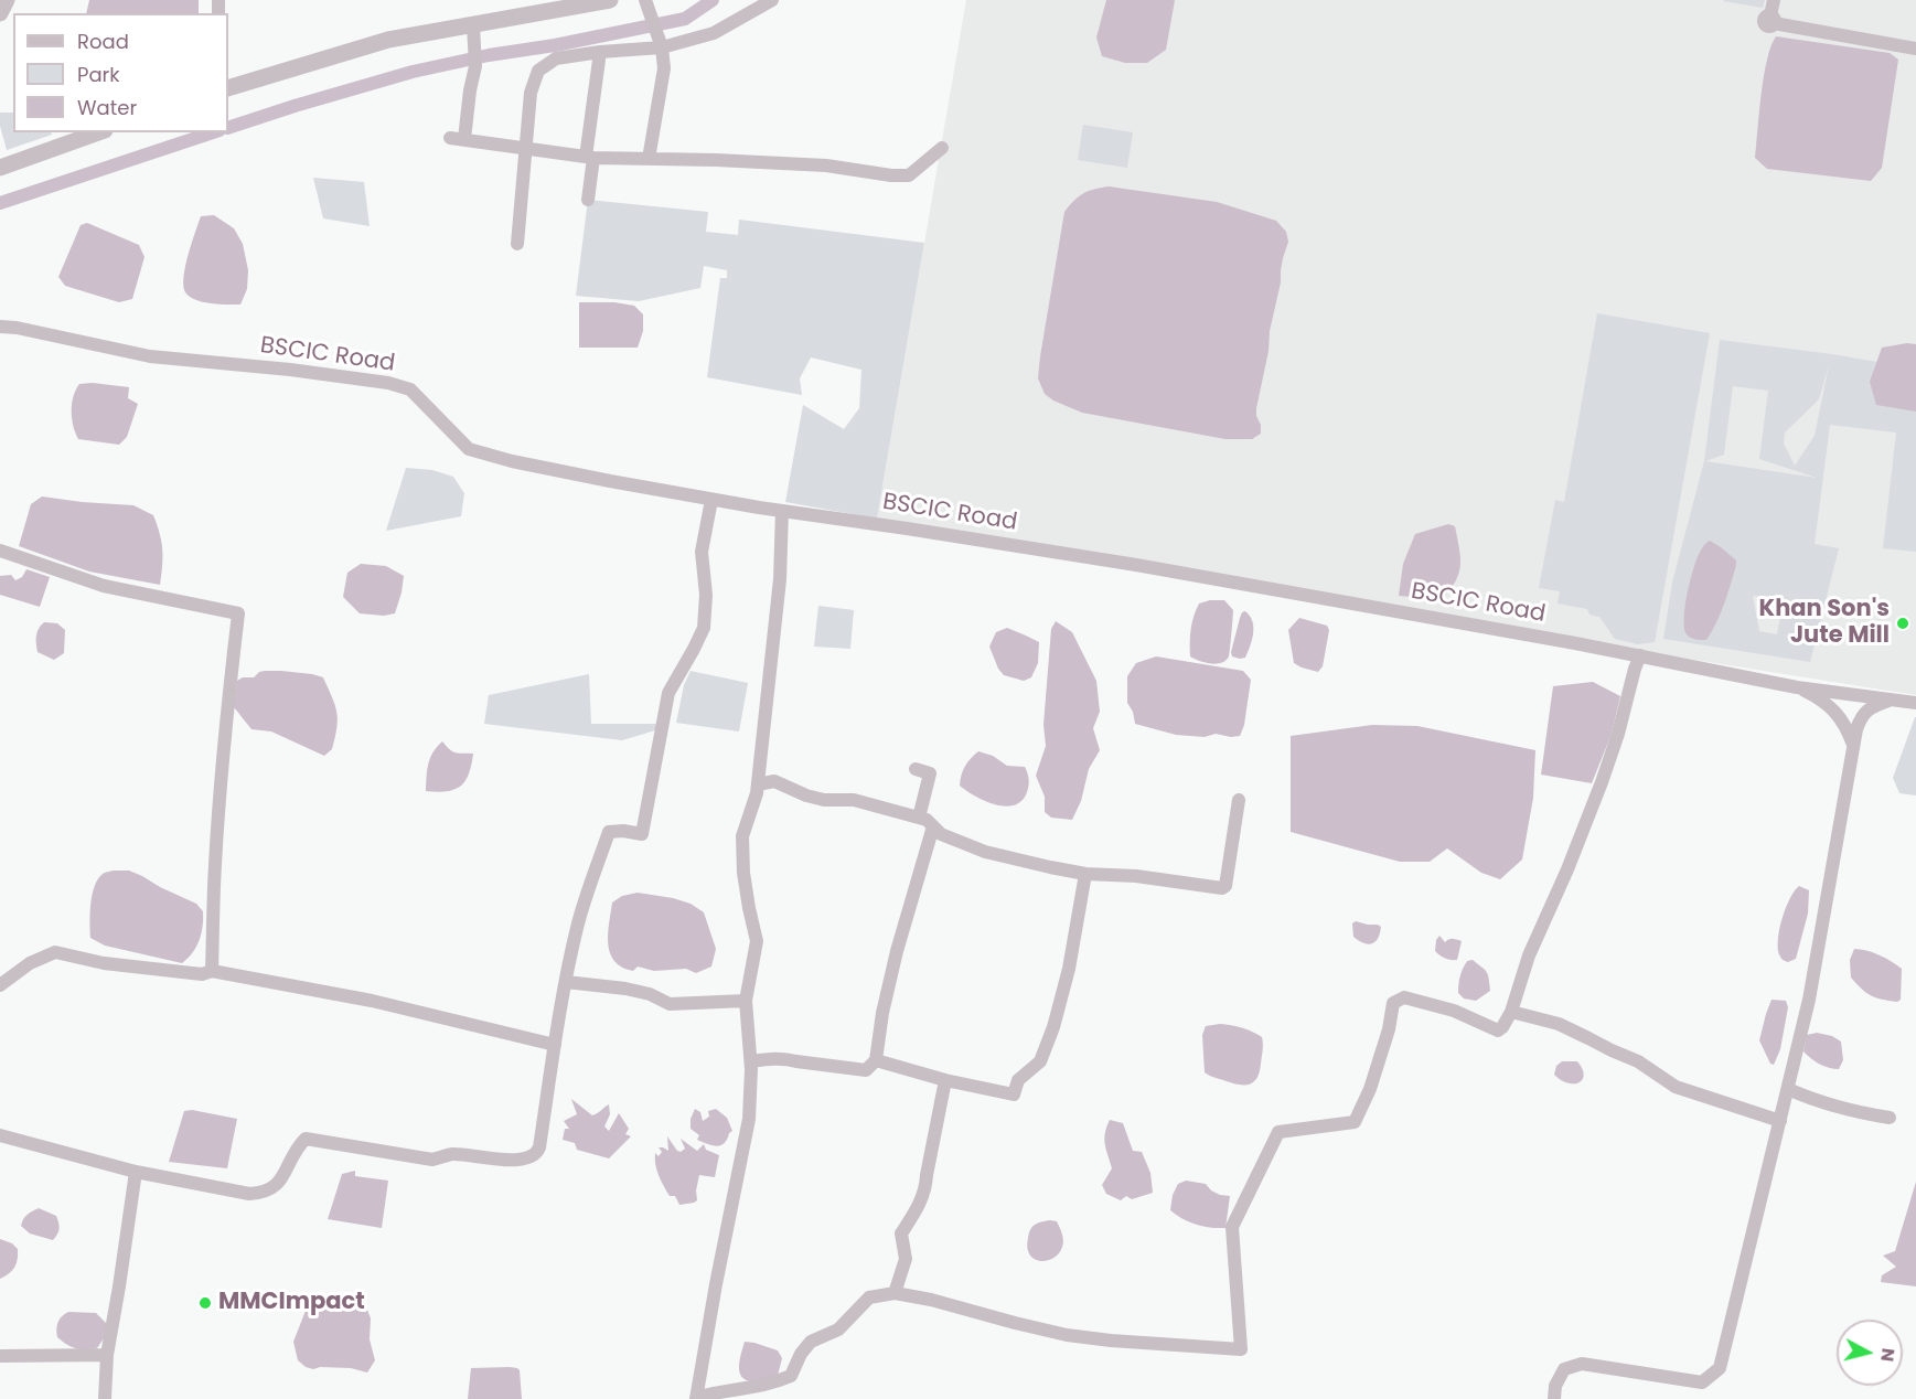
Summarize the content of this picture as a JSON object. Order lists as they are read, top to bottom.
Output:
{
  "streets": {
    "street": ["BSCIC Road"]
  },
  "places": ["Khan Son's Jute Mill", "MMCImpact"],
  "legend": ["Road", "Park", "Water"],
  "north": "right"
}
